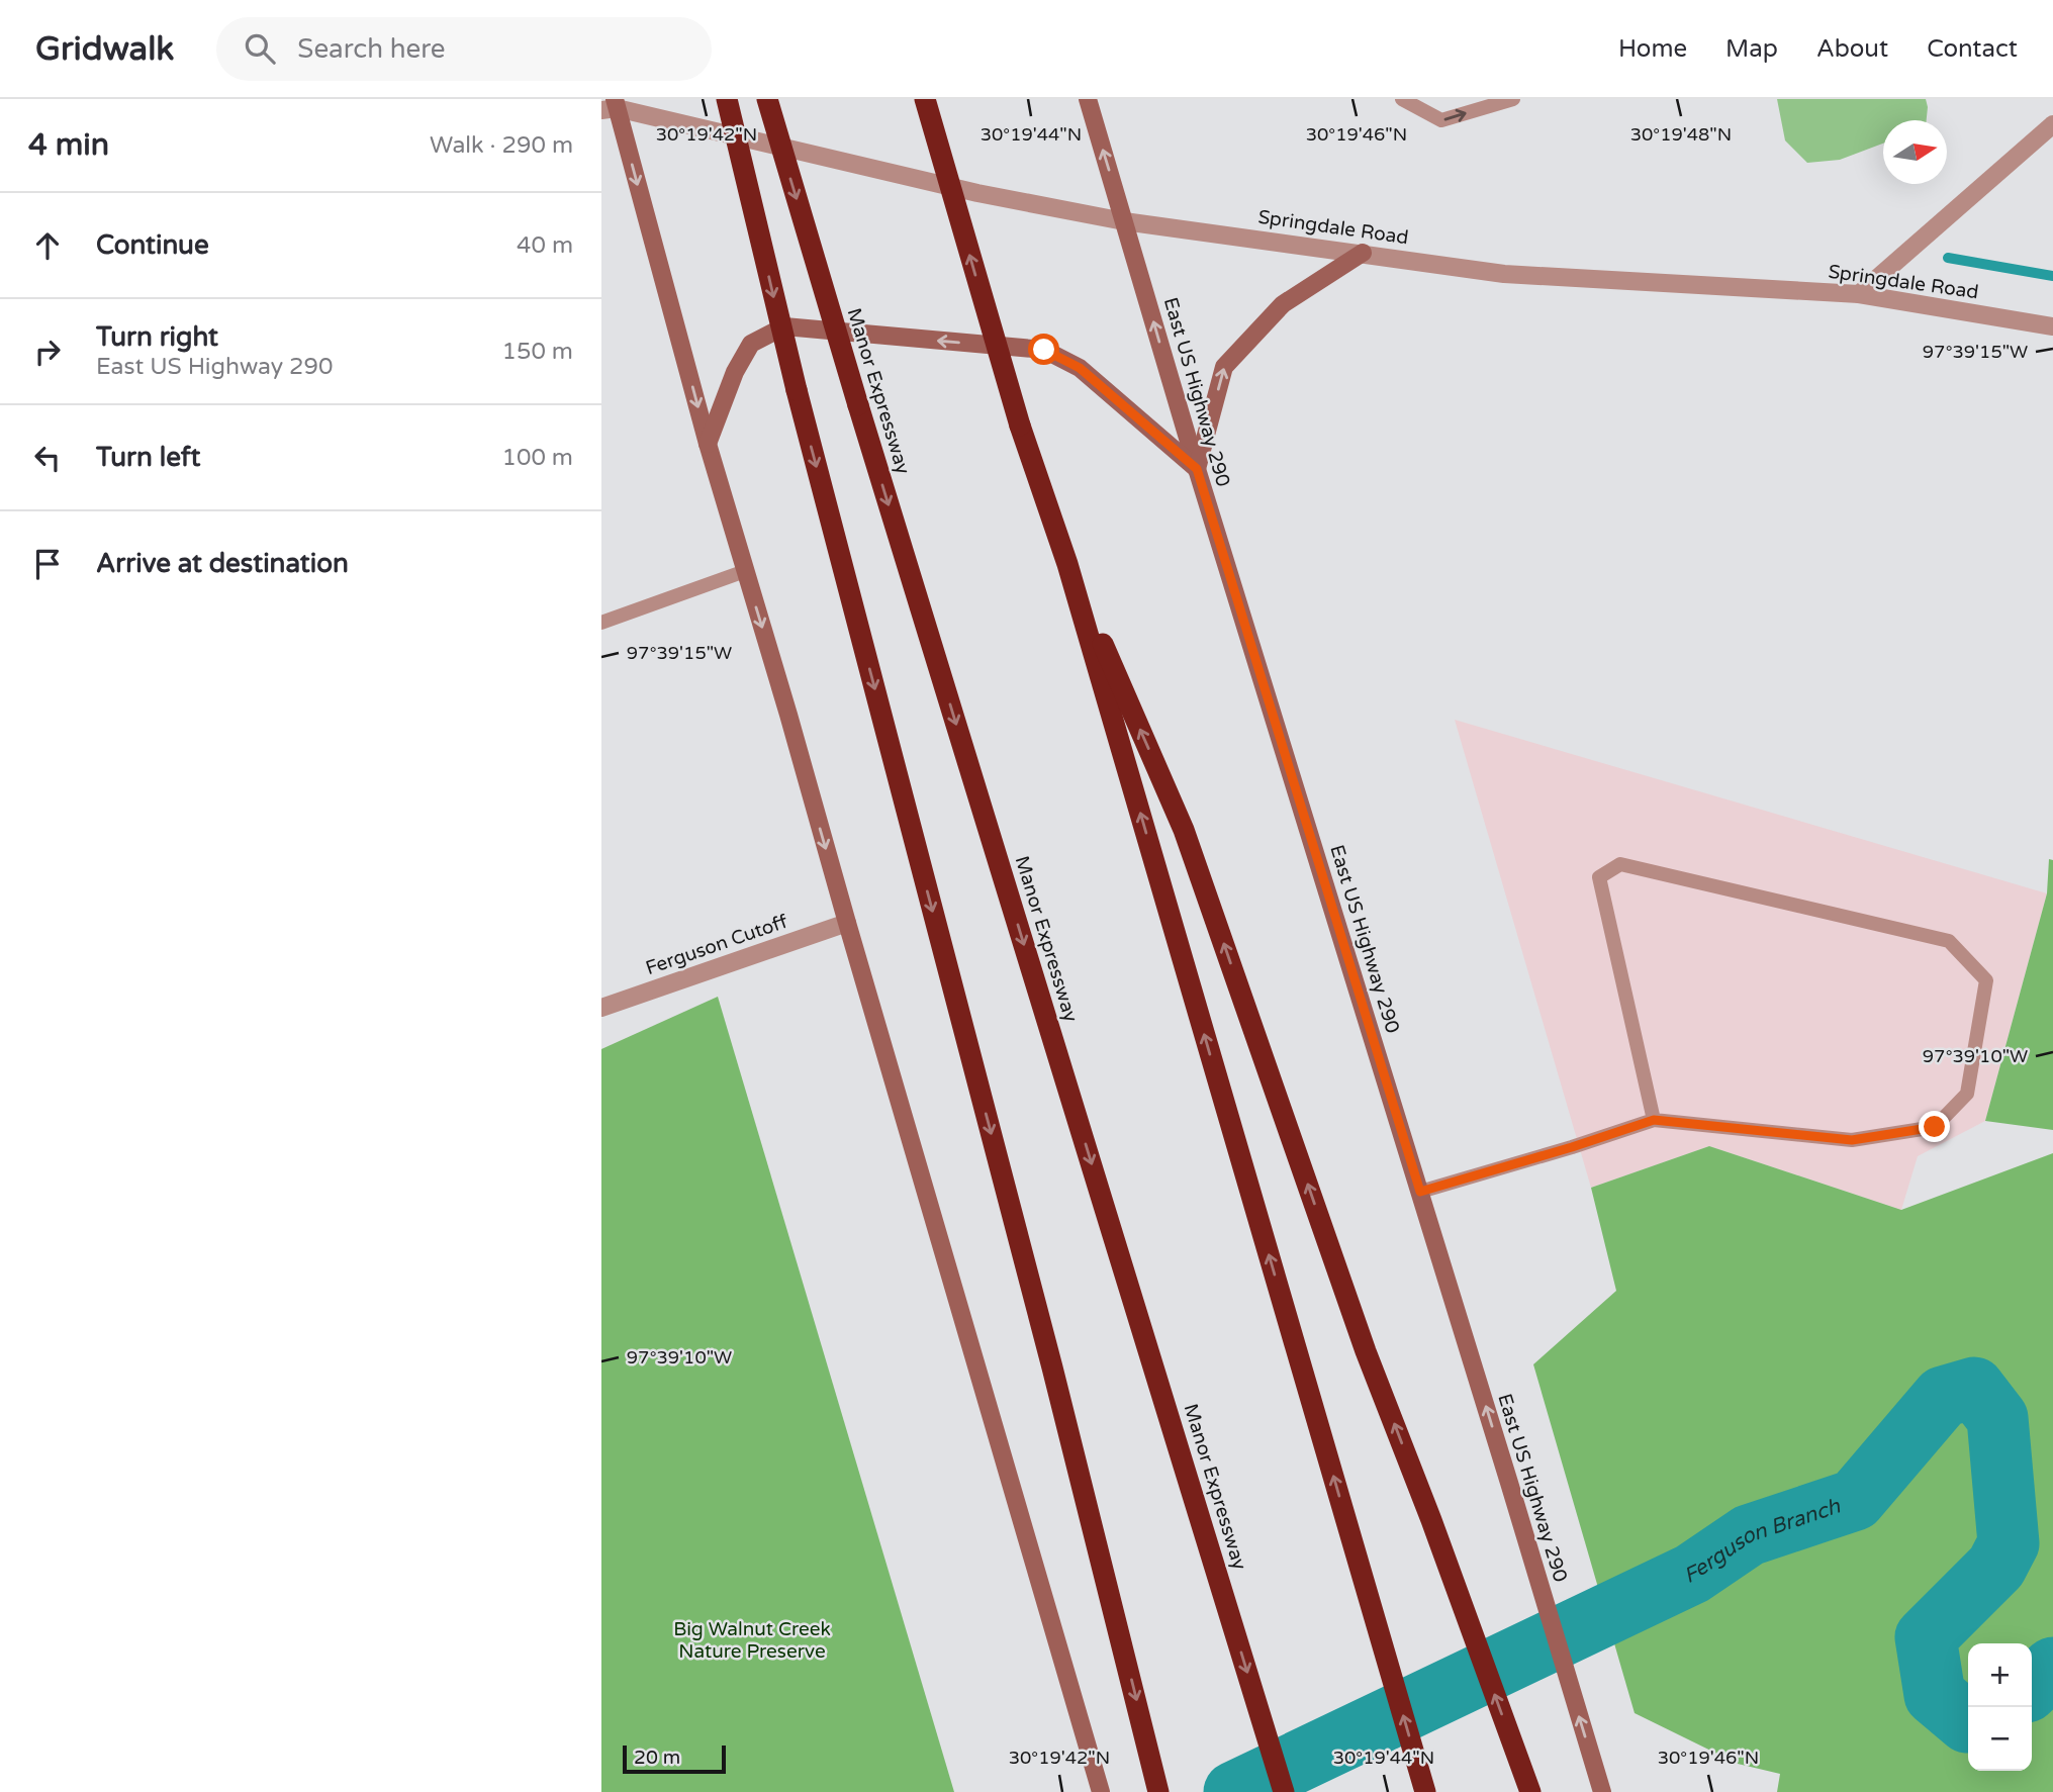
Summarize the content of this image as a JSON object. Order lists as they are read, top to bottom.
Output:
{
  "streets": {
    "highway": ["Manor Expressway"],
    "main road": ["East US Highway 290"],
    "street": ["Springdale Road", "Ferguson Cutoff"]
  },
  "crossings": [
    ["Springdale Road", "East US Highway 290"]
  ],
  "one_way": ["East US Highway 290"],
  "water": ["Ferguson Branch"],
  "parks": ["Big Walnut Creek Nature Preserve"],
  "scale_bar": "20 m",
  "north": "right",
  "page": {
    "header": "Gridwalk",
    "search": "Search here",
    "nav": [
      "Home",
      "Map",
      "About",
      "Contact"
    ],
    "heading": ["4 min", "Walk · 290 m"],
    "list": [
      ["Continue", "40 m"],
      ["Turn right", "East US Highway 290", "150 m"],
      ["Turn left", "100 m"],
      "Arrive at destination"
    ],
    "map_buttons": ["+", "−"],
    "scale": "20 m"
  },
  "coordinates": [
    "30°19'42\"N",
    "30°19'44\"N",
    "30°19'46\"N",
    "30°19'48\"N",
    "97°39'15\"W",
    "97°39'10\"W"
  ]
}
